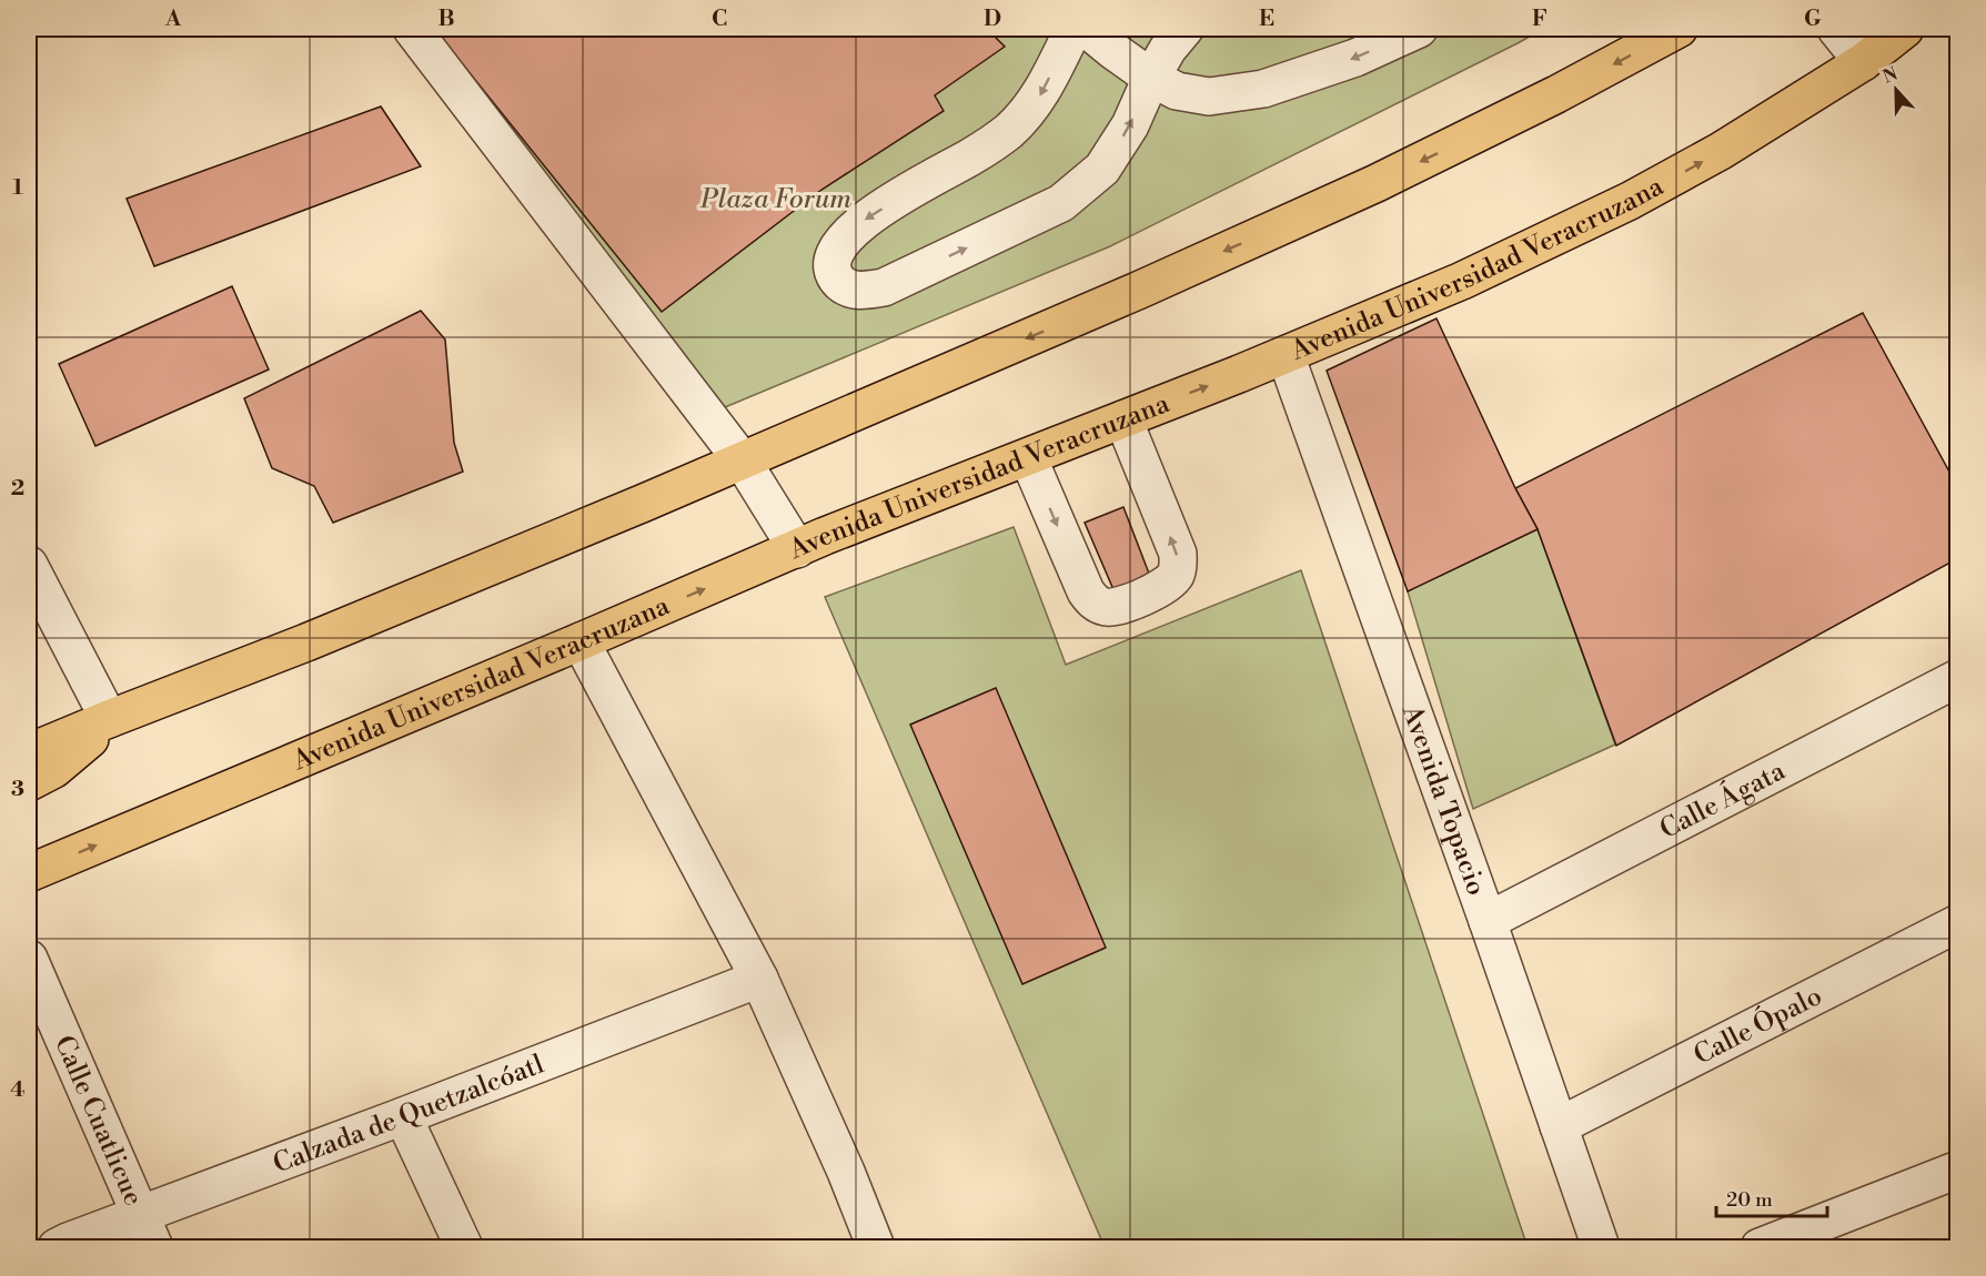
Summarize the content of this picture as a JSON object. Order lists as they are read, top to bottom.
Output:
{
  "streets": {
    "main road": ["Avenida Universidad Veracruzana"],
    "street": [
      "Calle Ágata",
      "Avenida Topacio",
      "Calle Ópalo",
      "Calzada de Quetzalcóatl",
      "Calle Cuatlicue"
    ]
  },
  "crossings": [
    ["Avenida Universidad Veracruzana", "Avenida Topacio"],
    ["Calle Ágata", "Avenida Topacio"],
    ["Avenida Topacio", "Calle Ópalo"],
    ["Calzada de Quetzalcóatl", "Calle Cuatlicue"]
  ],
  "parks": ["Plaza Forum"],
  "scale_bar": "20 m",
  "north": "top",
  "grid": {
    "columns": [
      "A",
      "B",
      "C",
      "D",
      "E",
      "F",
      "G"
    ],
    "rows": [
      "1",
      "2",
      "3",
      "4"
    ]
  }
}
